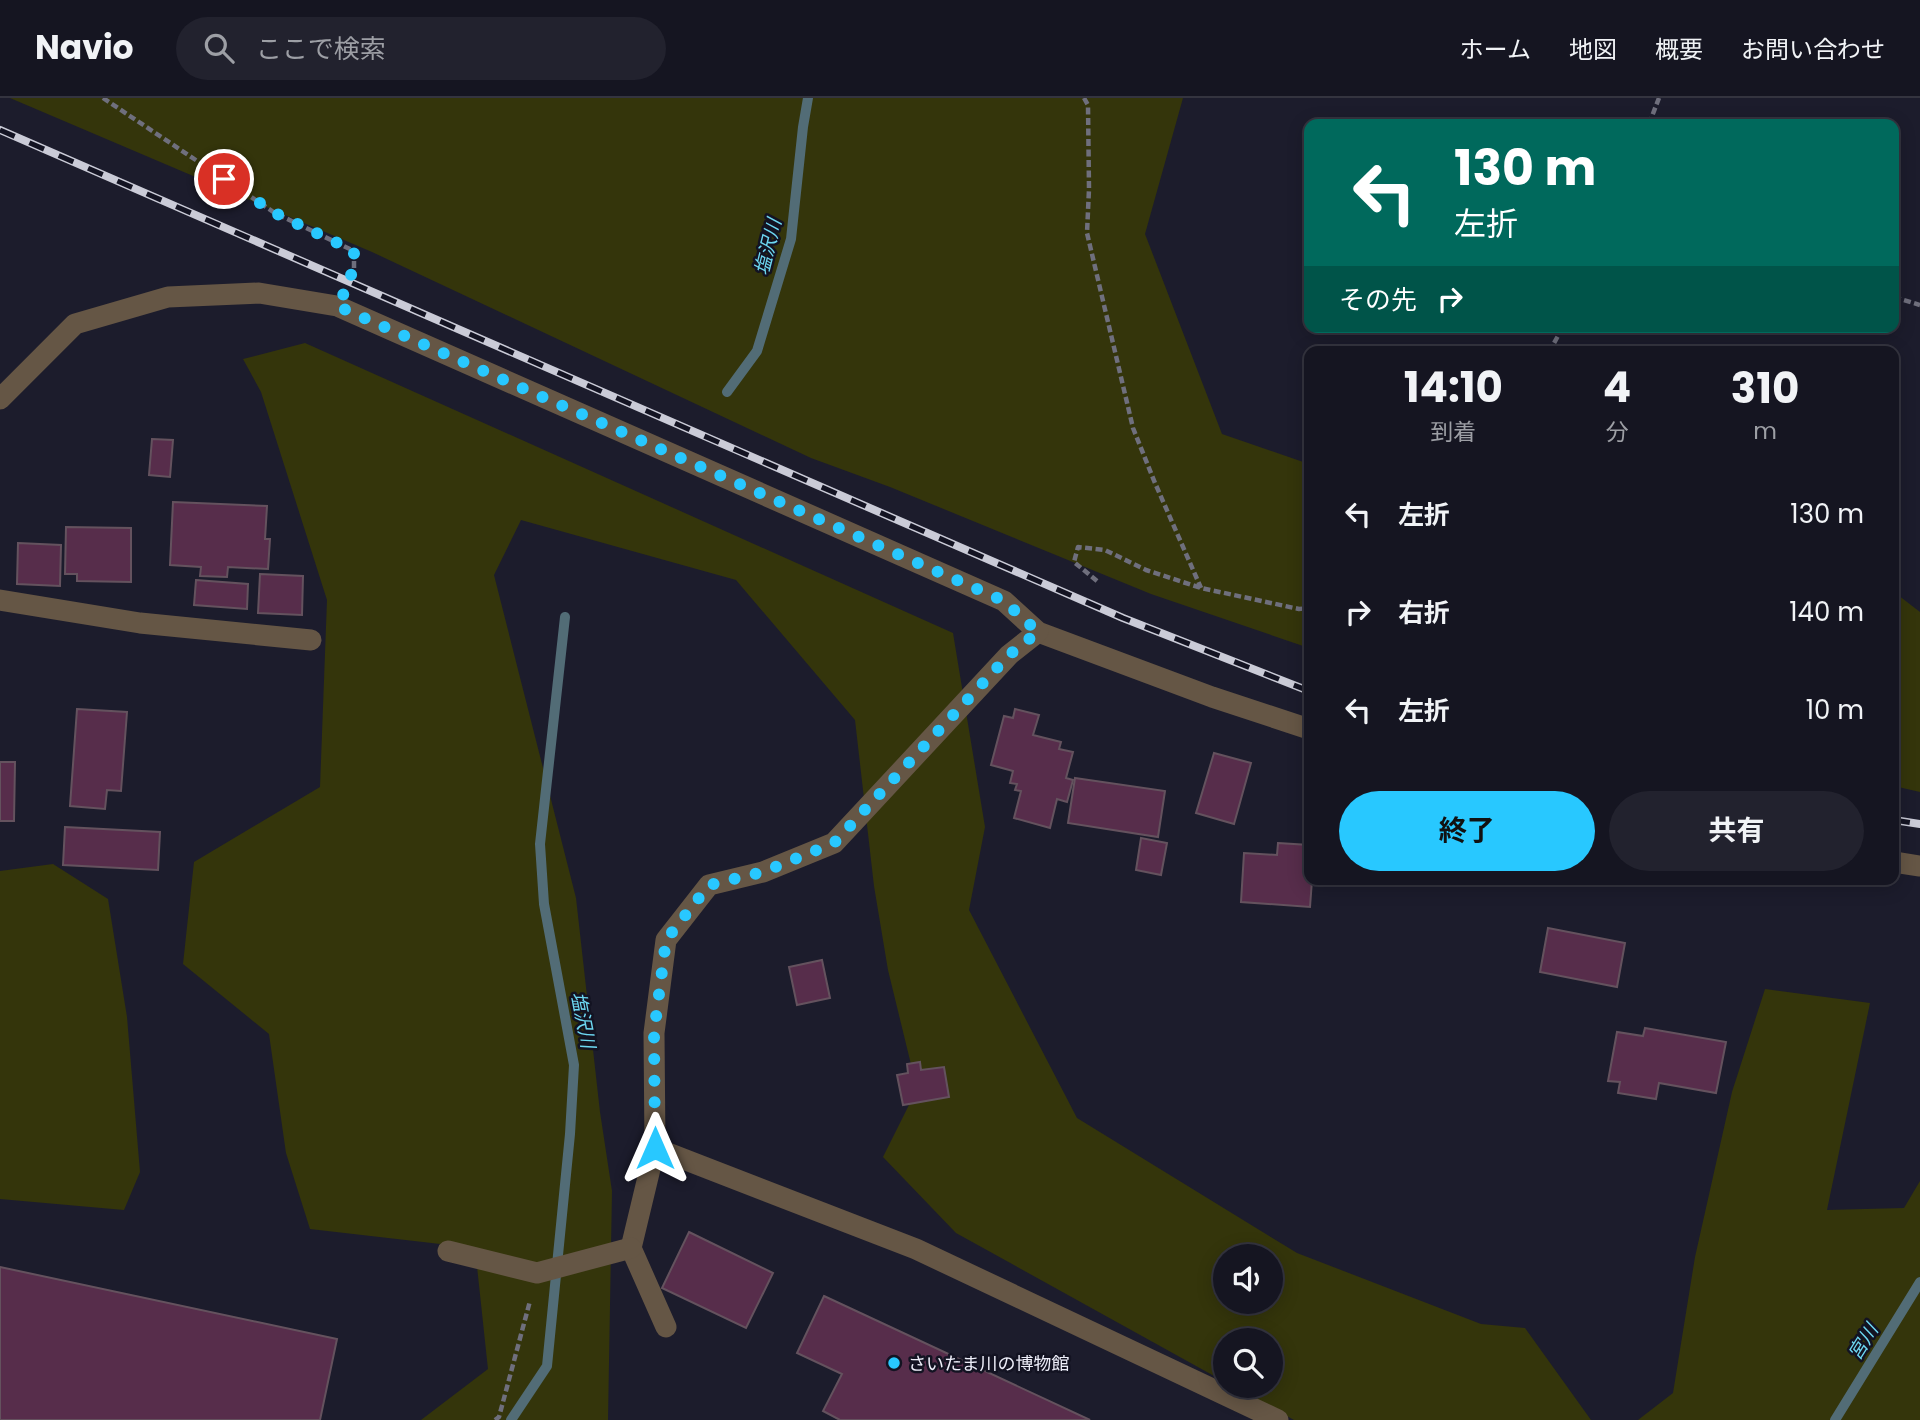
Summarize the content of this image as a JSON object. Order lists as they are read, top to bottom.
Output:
{
  "water": ["塩沢川", "宮川"],
  "places": ["さいたま川の博物館"],
  "page": {
    "header": "Navio",
    "search": "ここで検索",
    "nav": [
      "ホーム",
      "地図",
      "概要",
      "お問い合わせ"
    ],
    "turn": ["130 m", "左折"],
    "then": "その先",
    "eta": [
      "14:10",
      "到着",
      "4",
      "分",
      "310",
      "m"
    ],
    "list": [
      {
        "name": "左折",
        "value": "130 m"
      },
      {
        "name": "右折",
        "value": "140 m"
      },
      {
        "name": "左折",
        "value": "10 m"
      }
    ],
    "buttons": ["終了", "共有"]
  }
}
